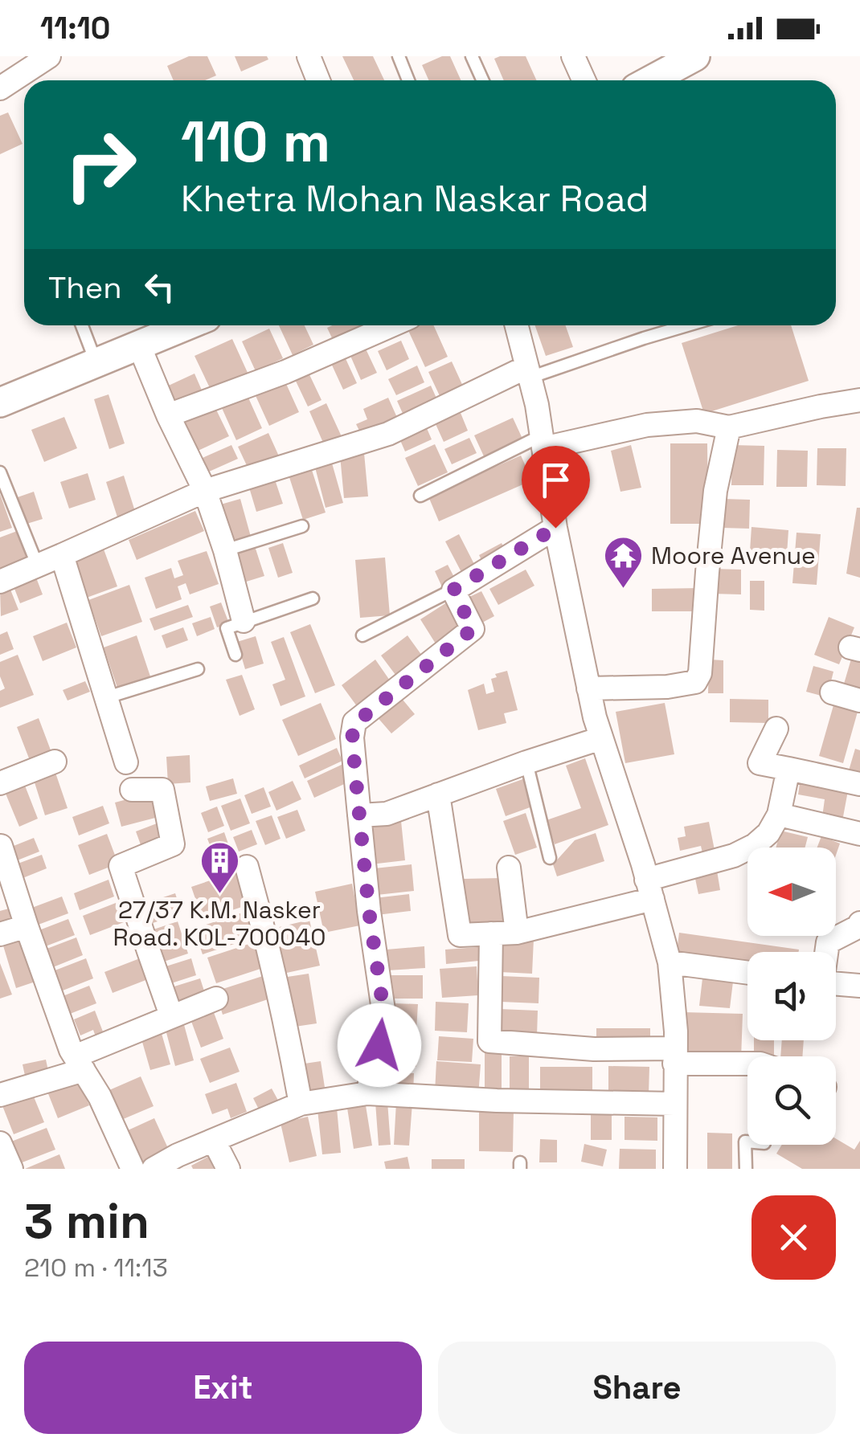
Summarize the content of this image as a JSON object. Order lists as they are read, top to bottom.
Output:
{
  "places": {
    "temple": ["Moore Avenue"],
    "building": ["27/37 K.M. Nasker Road. KOL-700040"]
  },
  "north": "left",
  "page": {
    "status": "11:10",
    "turn": ["110 m", "Khetra Mohan Naskar Road"],
    "then": "Then",
    "heading": ["3 min", "210 m · 11:13"],
    "buttons": ["Exit", "Share"]
  }
}
